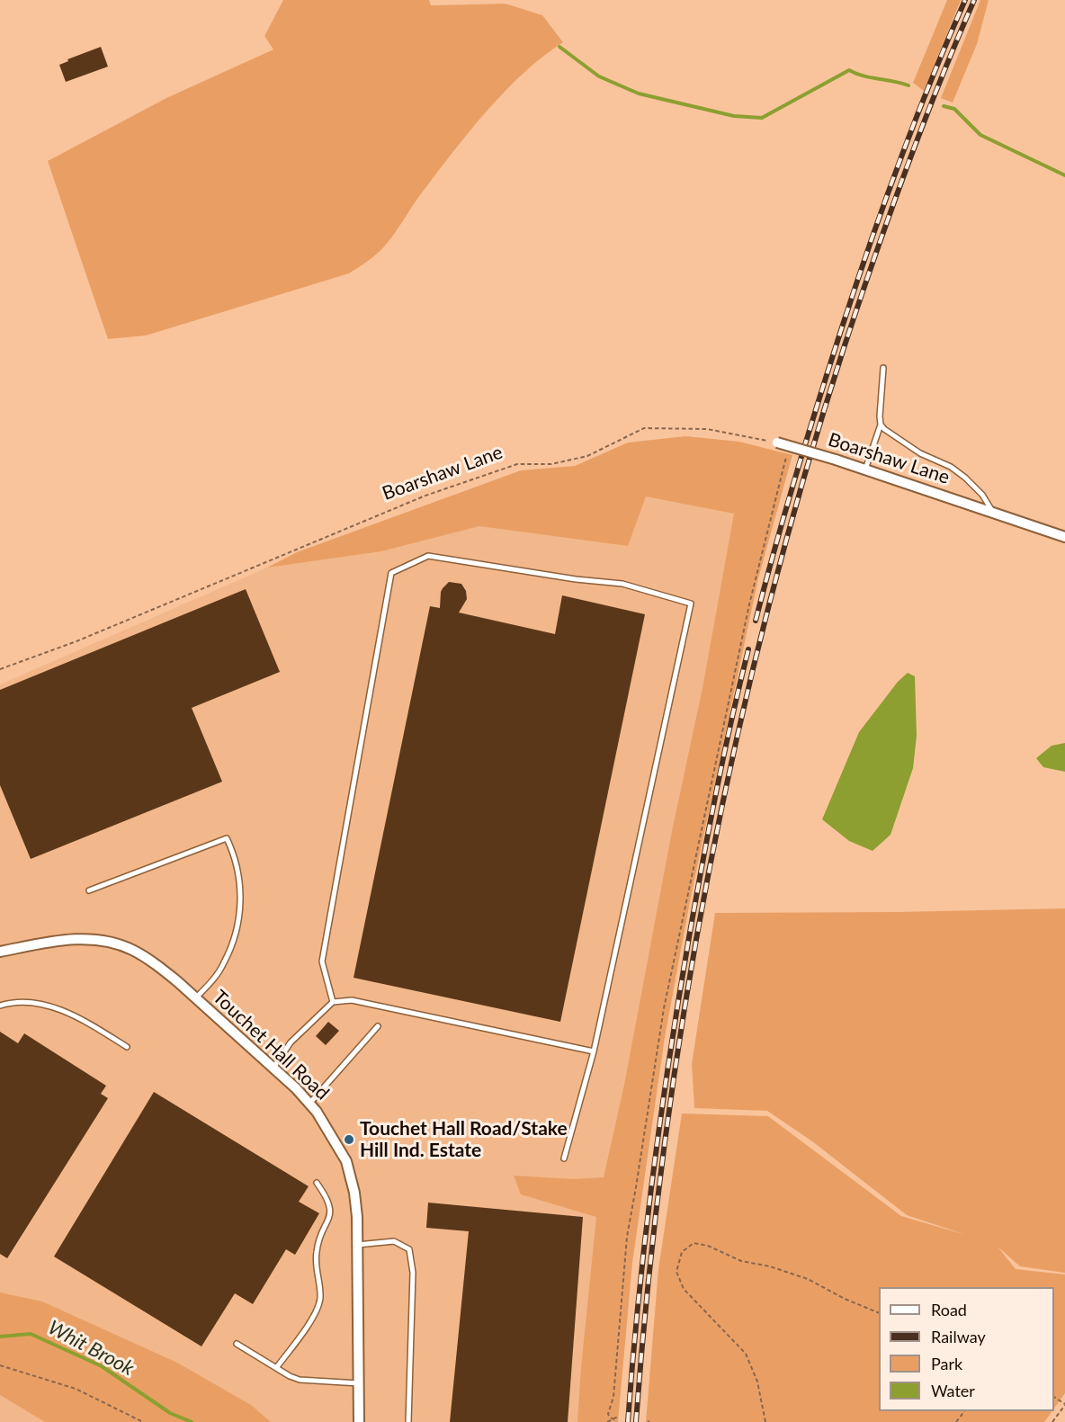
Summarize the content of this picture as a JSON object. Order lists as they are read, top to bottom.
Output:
{
  "streets": {
    "street": ["Boarshaw Lane", "Touchet Hall Road"]
  },
  "water": ["Whit Brook"],
  "places": ["Touchet Hall Road/Stake Hill Ind. Estate"],
  "legend": [
    "Road",
    "Railway",
    "Park",
    "Water"
  ]
}
